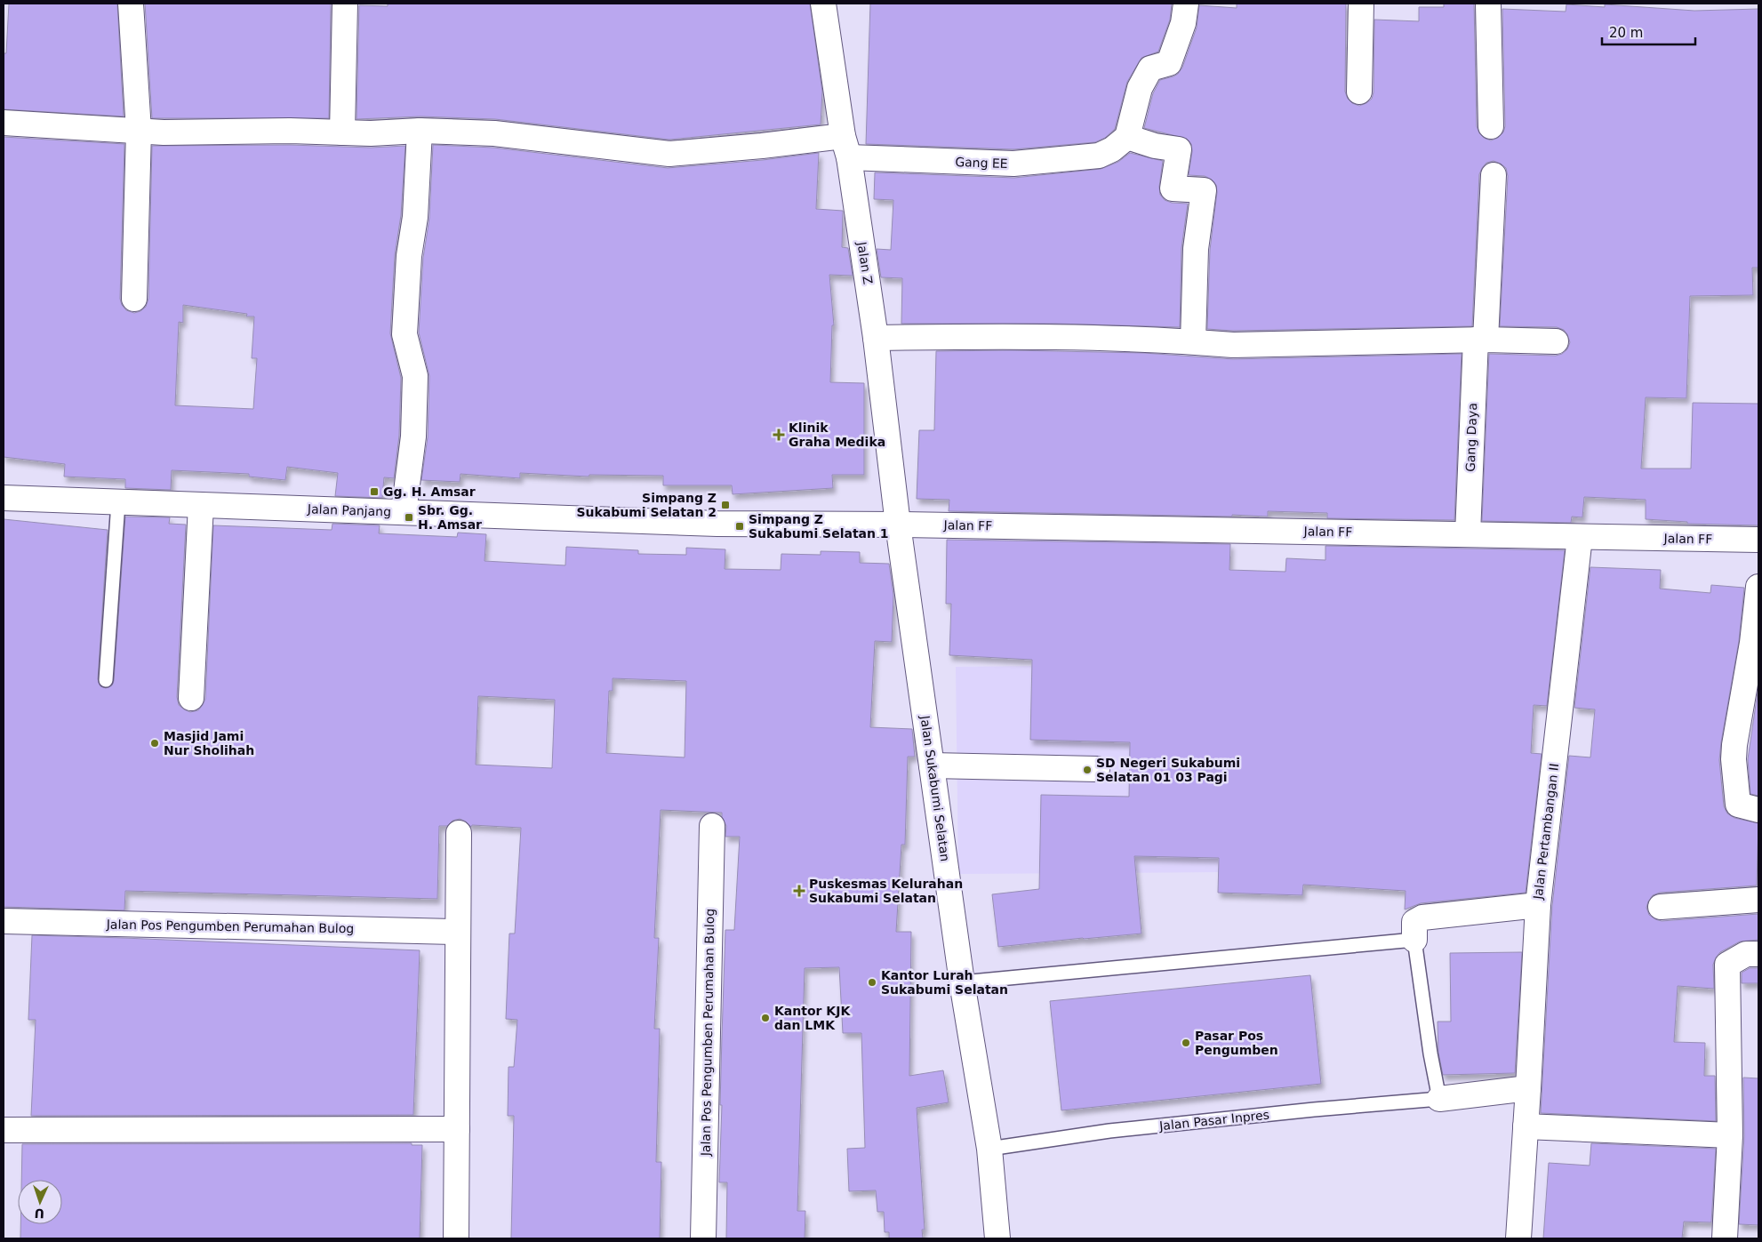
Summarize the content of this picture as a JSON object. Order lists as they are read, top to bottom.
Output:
{
  "streets": {
    "street": [
      "Gang EE",
      "Jalan Z",
      "Gang Daya",
      "Jalan Panjang",
      "Jalan FF",
      "Jalan Sukabumi Selatan",
      "Jalan Pertambangan II",
      "Jalan Pos Pengumben Perumahan Bulog",
      "Jalan Pasar Inpres"
    ]
  },
  "crossings": [
    ["Gang EE", "Jalan Z"],
    ["Jalan Z", "Jalan Panjang"],
    ["Jalan Z", "Jalan FF"],
    ["Jalan Z", "Jalan Sukabumi Selatan"],
    ["Gang Daya", "Jalan FF"],
    ["Jalan Panjang", "Jalan FF"],
    ["Jalan Panjang", "Jalan Sukabumi Selatan"],
    ["Jalan FF", "Jalan Sukabumi Selatan"],
    ["Jalan FF", "Jalan Pertambangan II"],
    ["Jalan Sukabumi Selatan", "Jalan Pasar Inpres"],
    ["Jalan Pertambangan II", "Jalan Pasar Inpres"]
  ],
  "places": {
    "health": ["Klinik Graha Medika", "Puskesmas Kelurahan Sukabumi Selatan"],
    "transit": [
      "Gg. H. Amsar",
      "Simpang Z Sukabumi Selatan 2",
      "Sbr. Gg. H. Amsar",
      "Simpang Z Sukabumi Selatan 1"
    ],
    "other": [
      "Masjid Jami Nur Sholihah",
      "SD Negeri Sukabumi Selatan 01 03 Pagi",
      "Kantor Lurah Sukabumi Selatan",
      "Kantor KJK dan LMK",
      "Pasar Pos Pengumben"
    ]
  },
  "scale_bar": "20 m",
  "north": "bottom"
}
